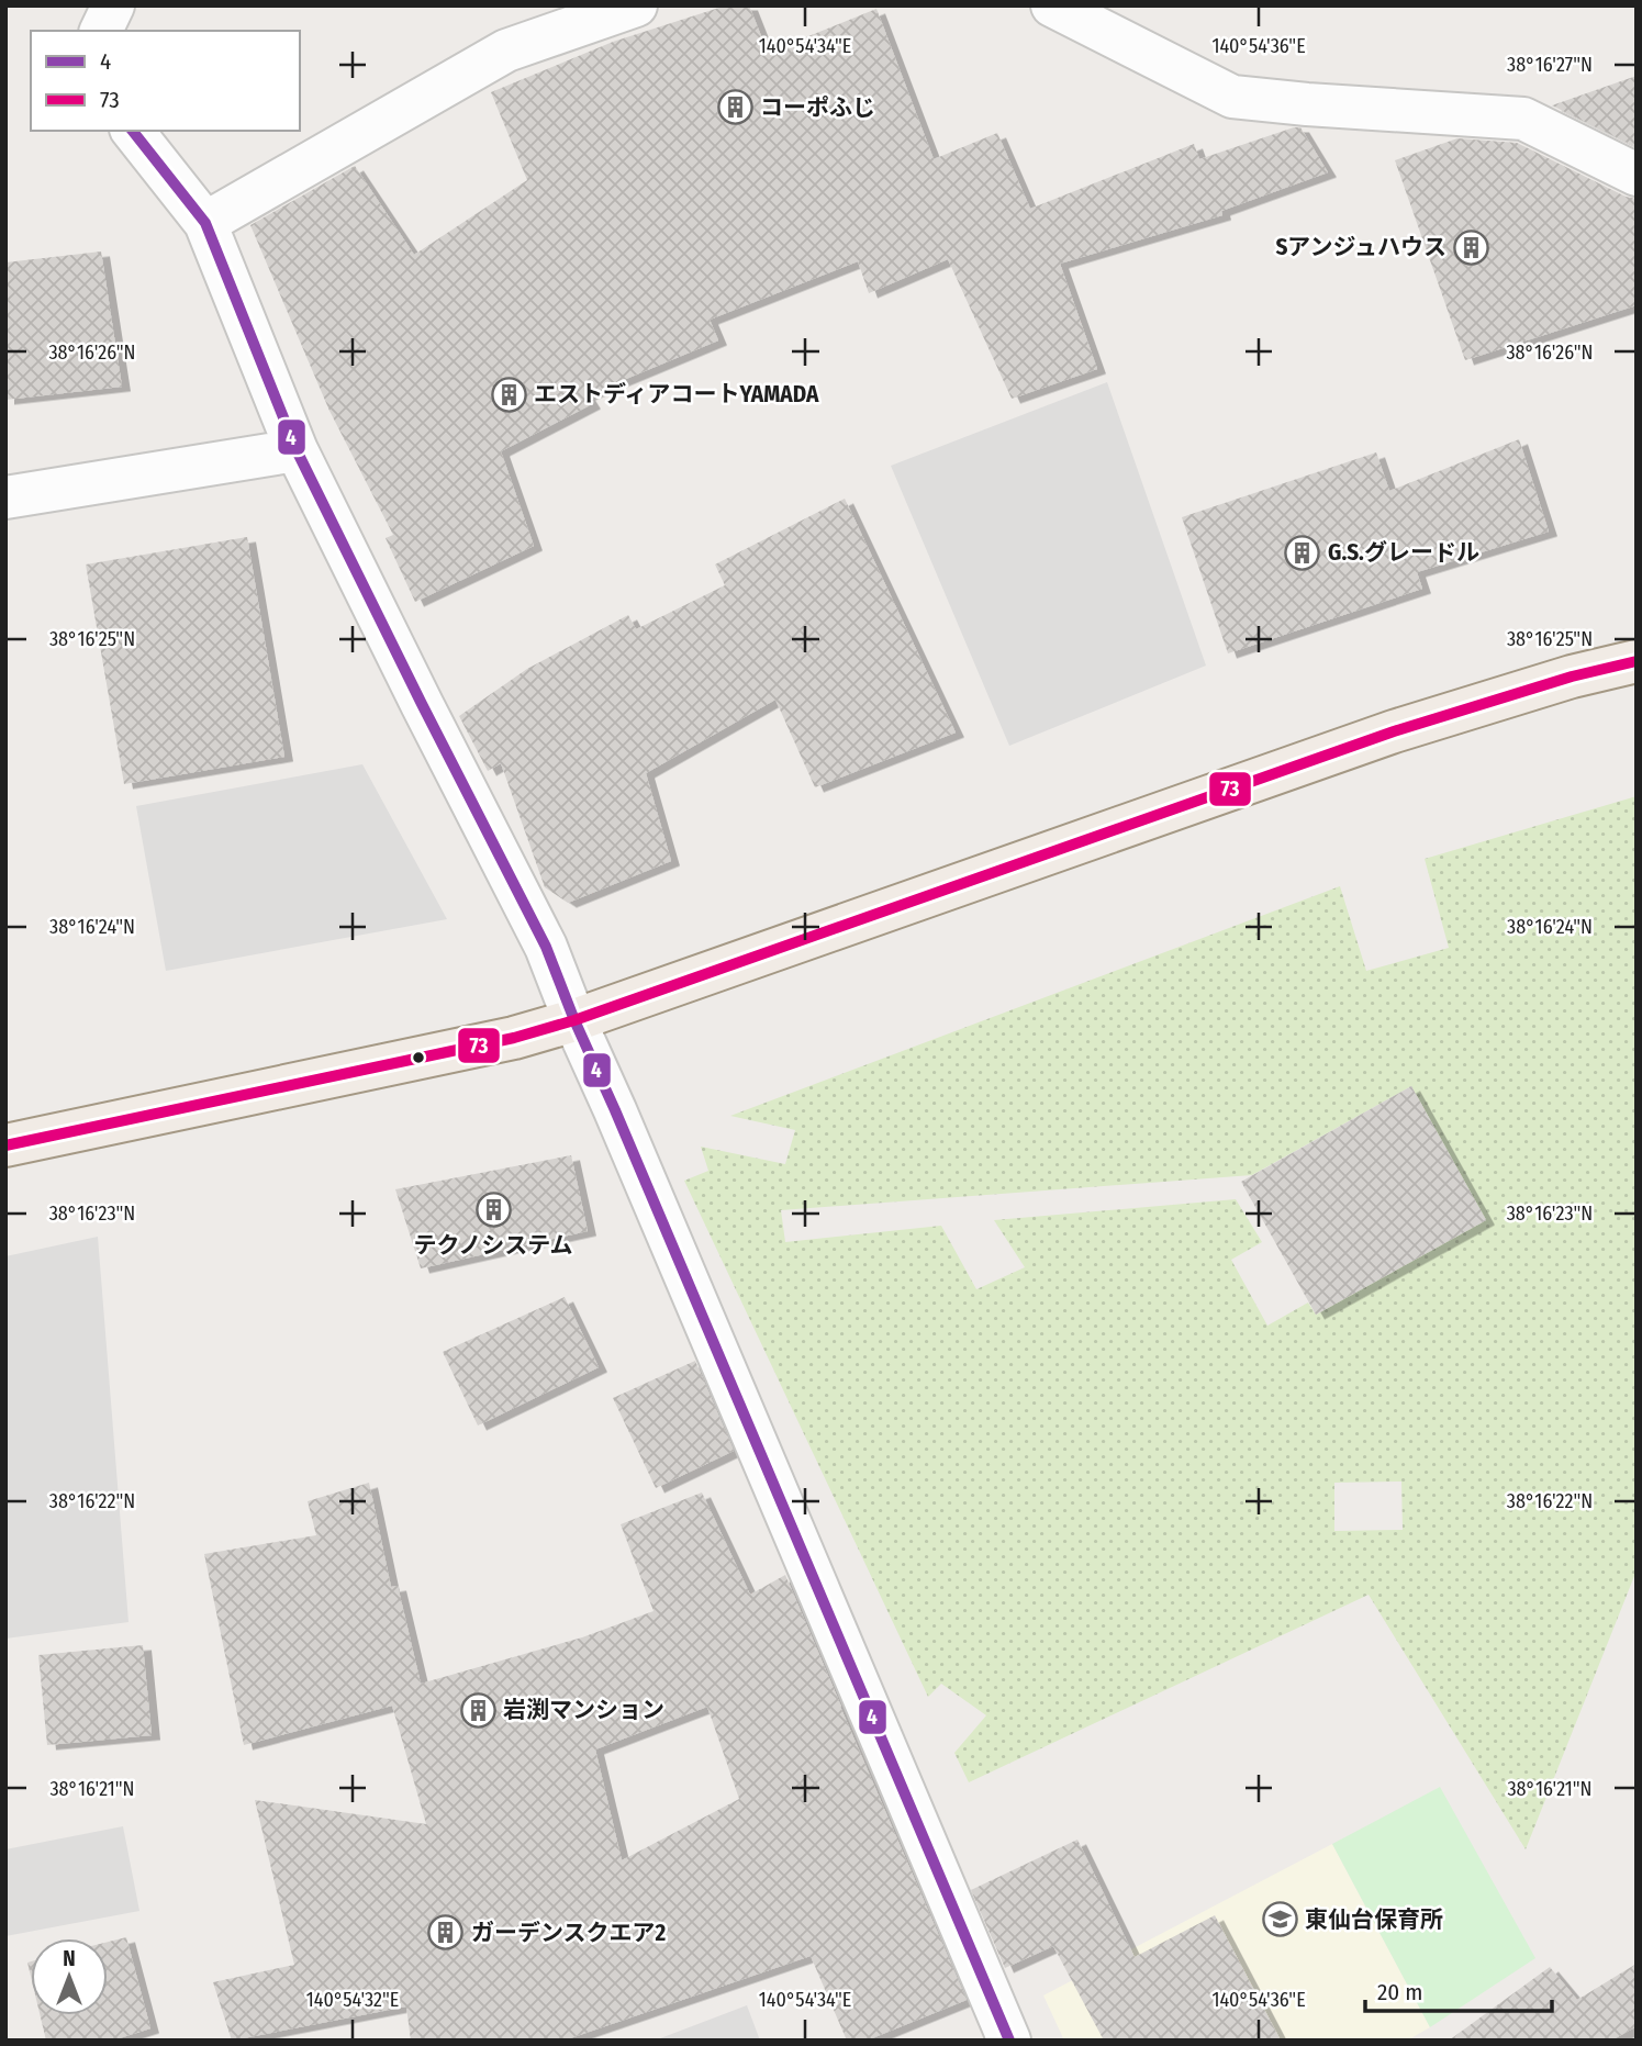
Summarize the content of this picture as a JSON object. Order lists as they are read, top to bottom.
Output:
{
  "places": {
    "building": [
      "コーポふじ",
      "Sアンジュハウス",
      "エストディアコートYAMADA",
      "G.S.グレードル",
      "テクノシステム",
      "岩渕マンション",
      "ガーデンスクエア2"
    ],
    "school or university": ["東仙台保育所"]
  },
  "lines": ["transit line 4", "transit line 73"],
  "legend": ["4", "73"],
  "scale_bar": "20 m",
  "north": "top",
  "coordinates": [
    "140°54'34\"E",
    "140°54'36\"E",
    "38°16'27\"N",
    "38°16'26\"N",
    "38°16'25\"N",
    "38°16'24\"N",
    "38°16'23\"N",
    "38°16'22\"N",
    "38°16'21\"N",
    "140°54'32\"E"
  ]
}
